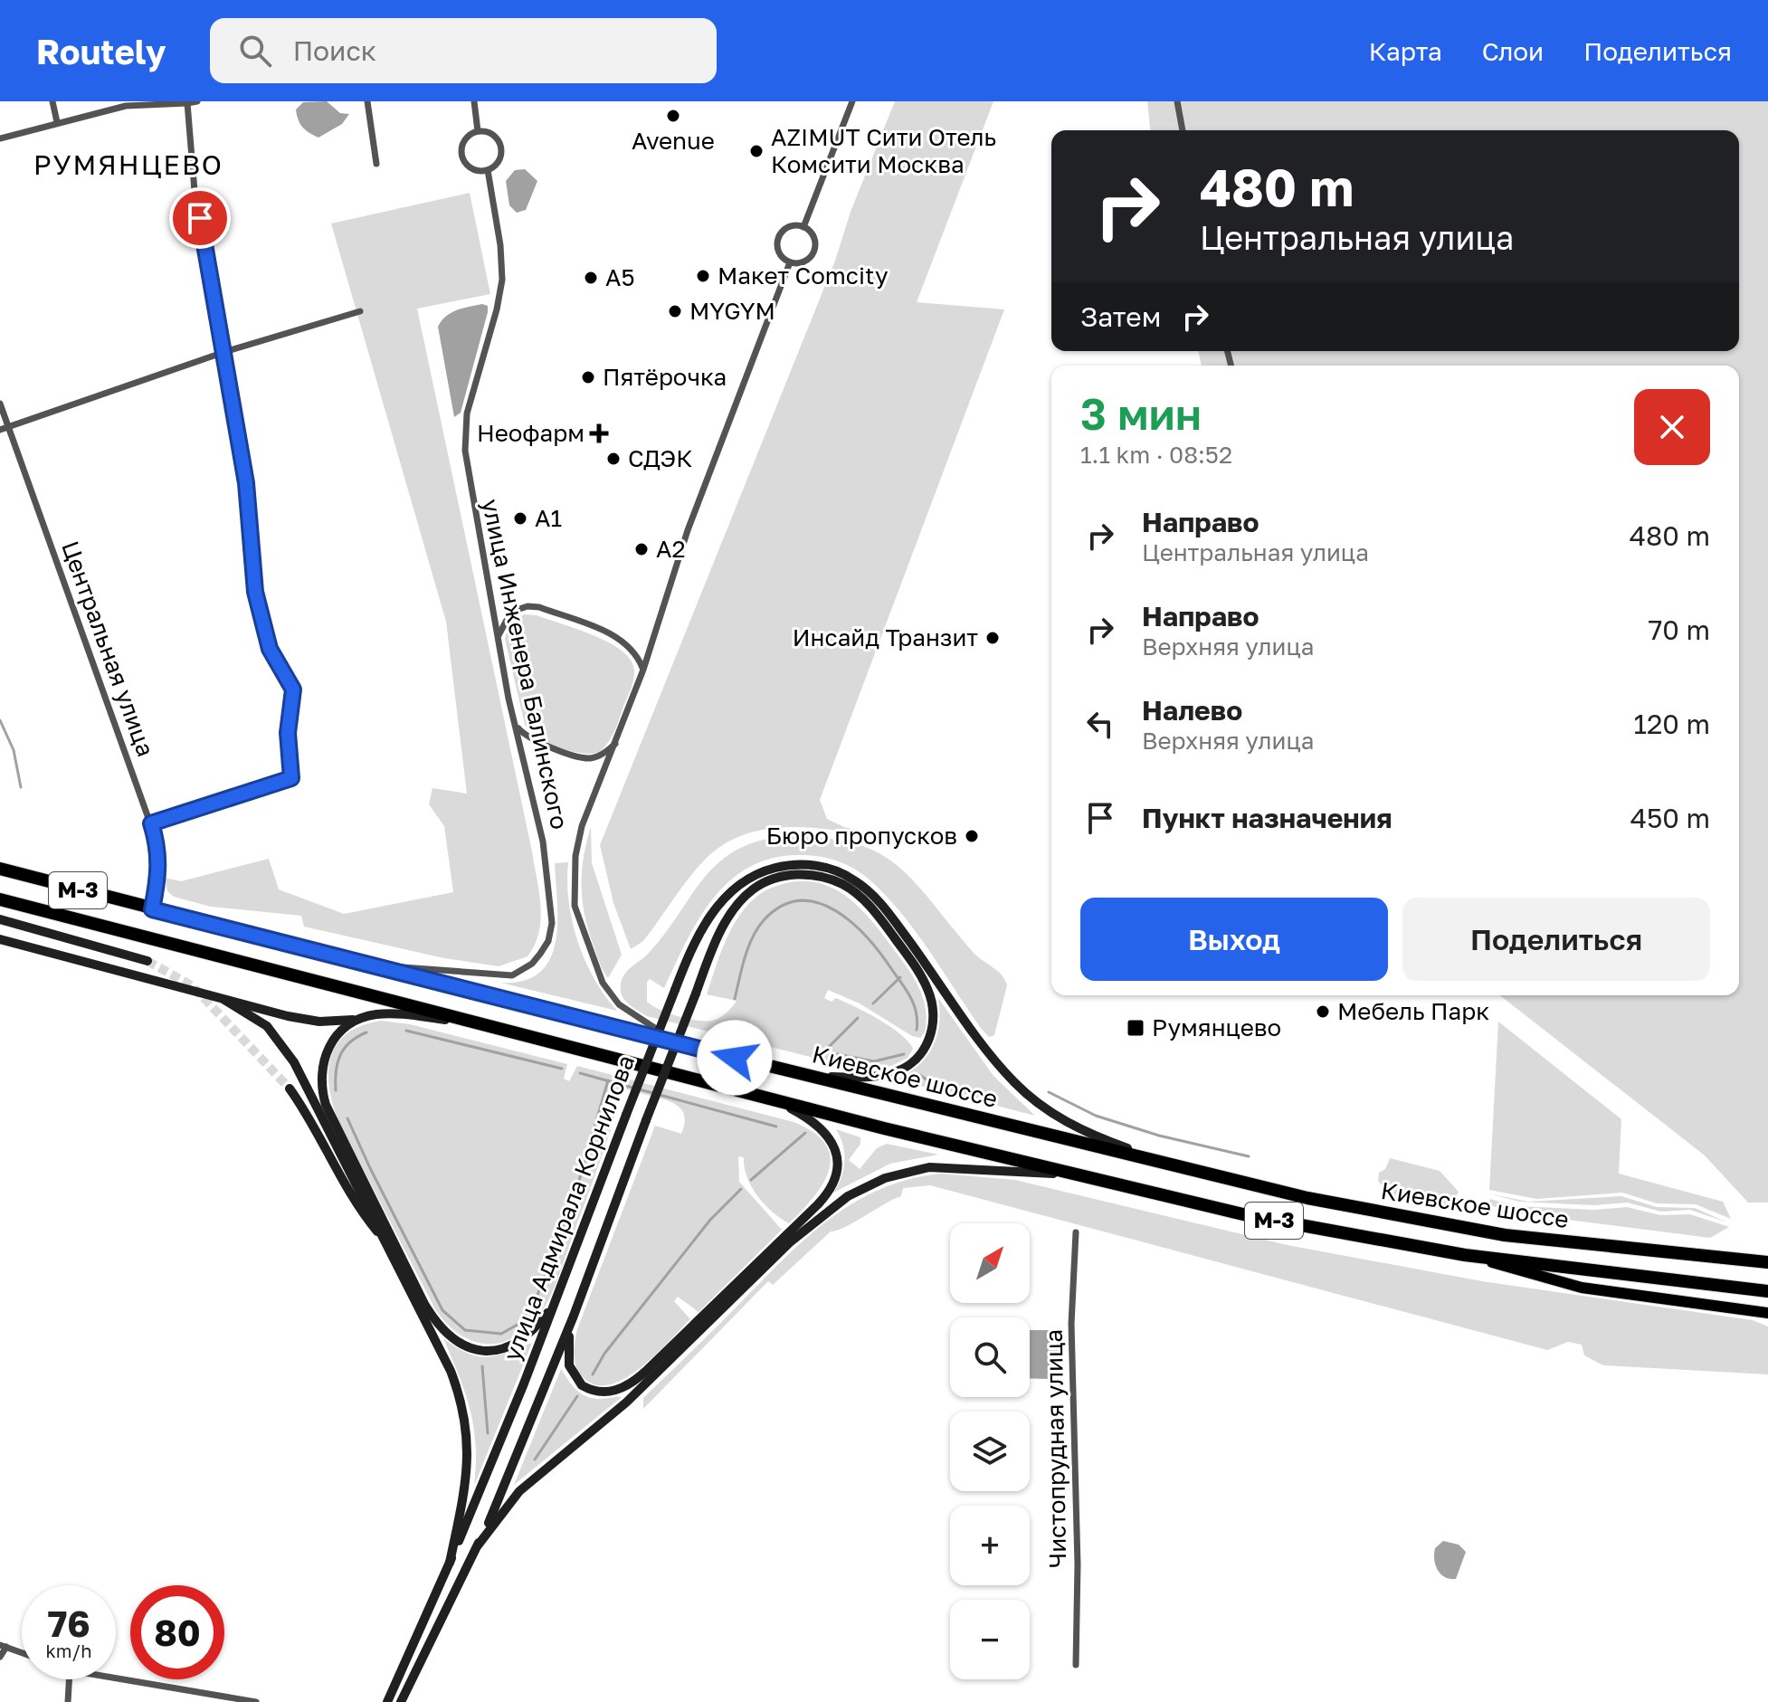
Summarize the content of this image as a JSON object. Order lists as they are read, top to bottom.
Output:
{
  "streets": {
    "highway": ["М-3", "Киевское шоссе"],
    "main road": ["улица Адмирала Корнилова"],
    "street": ["Центральная улица", "улица Инженера Балинского", "Чистопрудная улица"]
  },
  "crossings": [
    ["Центральная улица", "Киевское шоссе"],
    ["улица Инженера Балинского", "Киевское шоссе"],
    ["Киевское шоссе", "улица Адмирала Корнилова"]
  ],
  "districts": ["РУМЯНЦЕВО"],
  "places": {
    "other": [
      "Avenue",
      "AZIMUT Сити Отель Комсити Москва",
      "Макет Comcity",
      "А5",
      "MYGYM",
      "Пятёрочка",
      "СДЭК",
      "А1",
      "А2",
      "Инсайд Транзит",
      "Бюро пропусков",
      "Мебель Парк"
    ],
    "health": ["Неофарм"],
    "transit": ["Румянцево"]
  },
  "north": "top right",
  "page": {
    "header": "Routely",
    "search": "Поиск",
    "nav": ["Карта", "Слои", "Поделиться"],
    "turn": ["480 m", "Центральная улица"],
    "then": "Затем",
    "heading": ["3 мин", "1.1 km · 08:52"],
    "list": [
      {
        "name": "Направо",
        "note": "Центральная улица",
        "value": "480 m"
      },
      {
        "name": "Направо",
        "note": "Верхняя улица",
        "value": "70 m"
      },
      {
        "name": "Налево",
        "note": "Верхняя улица",
        "value": "120 m"
      },
      {
        "name": "Пункт назначения",
        "value": "450 m"
      }
    ],
    "buttons": ["Выход", "Поделиться"],
    "map_buttons": ["+", "−"],
    "speed": "76 km/h",
    "limit": "80"
  }
}
